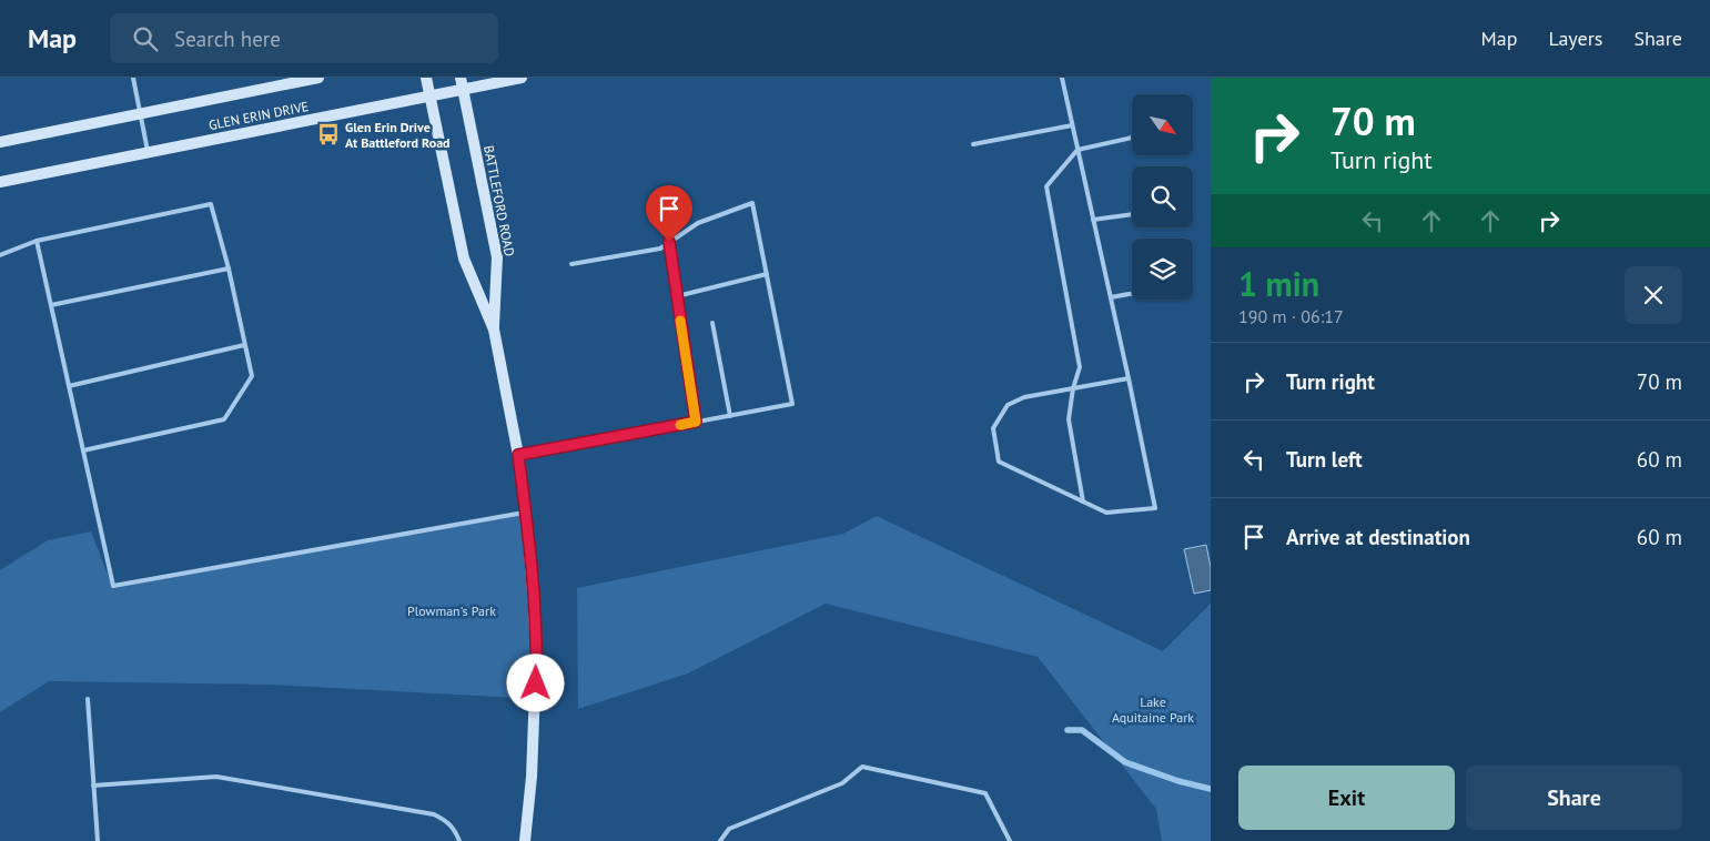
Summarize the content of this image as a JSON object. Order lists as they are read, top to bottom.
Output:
{
  "streets": {
    "street": ["GLEN ERIN DRIVE", "BATTLEFORD ROAD"]
  },
  "crossings": [
    ["GLEN ERIN DRIVE", "BATTLEFORD ROAD"]
  ],
  "parks": ["Plowman's Park", "Lake Aquitaine Park"],
  "places": {
    "bus stop": ["Glen Erin Drive At Battleford Road"]
  },
  "north": "bottom right",
  "page": {
    "header": "Map",
    "search": "Search here",
    "nav": ["Map", "Layers", "Share"],
    "turn": ["70 m", "Turn right"],
    "heading": ["1 min", "190 m · 06:17"],
    "list": [
      {
        "name": "Turn right",
        "value": "70 m"
      },
      {
        "name": "Turn left",
        "value": "60 m"
      },
      {
        "name": "Arrive at destination",
        "value": "60 m"
      }
    ],
    "buttons": ["Exit", "Share"]
  }
}
